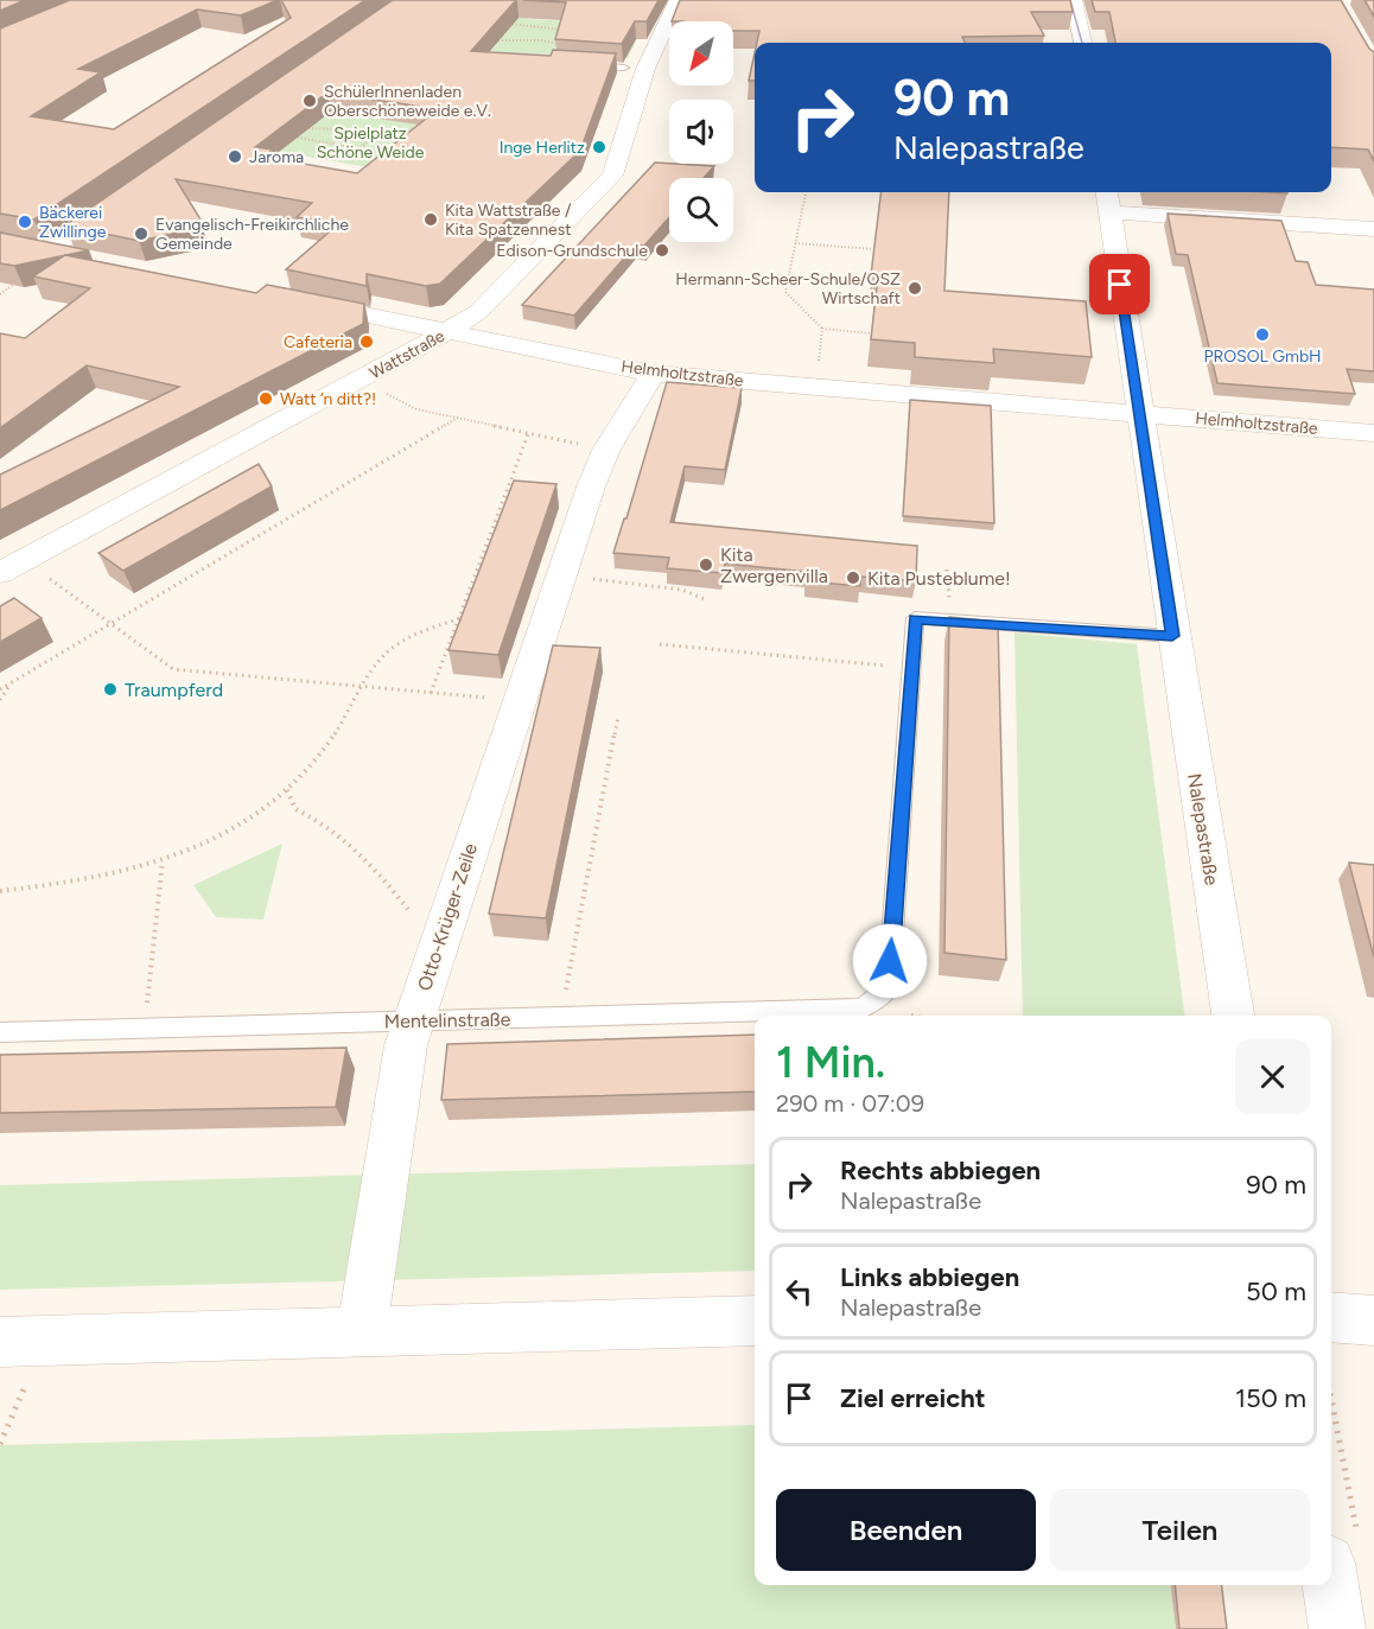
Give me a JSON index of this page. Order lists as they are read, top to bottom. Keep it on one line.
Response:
{"streets":{"street":["Wattstraße","Helmholtzstraße","Nalepastraße","Otto-Krüger-Zeile"],"lane":["Mentelinstraße"]},"crossings":[["Wattstraße","Helmholtzstraße"],["Helmholtzstraße","Nalepastraße"],["Helmholtzstraße","Otto-Krüger-Zeile"],["Otto-Krüger-Zeile","Mentelinstraße"]],"parks":["Spielplatz Schöne Weide"],"places":["SchülerInnenladen Oberschöneweide e.V.","Inge Herlitz","Jaroma","Kita Wattstraße / Kita Spatzennest","Bäckerei Zwillinge","Evangelisch-Freikirchliche Gemeinde","Edison-Grundschule","Hermann-Scheer-Schule/OSZ Wirtschaft","PROSOL GmbH","Cafeteria","Watt ‘n ditt?!","Kita Zwergenvilla","Kita Pusteblume!","Traumpferd"],"north":"bottom left","page":{"turn":["90 m","Nalepastraße"],"heading":["1 Min.","290 m · 07:09"],"list":[{"name":"Rechts abbiegen","note":"Nalepastraße","value":"90 m"},{"name":"Links abbiegen","note":"Nalepastraße","value":"50 m"},{"name":"Ziel erreicht","value":"150 m"}],"buttons":["Beenden","Teilen"]}}
